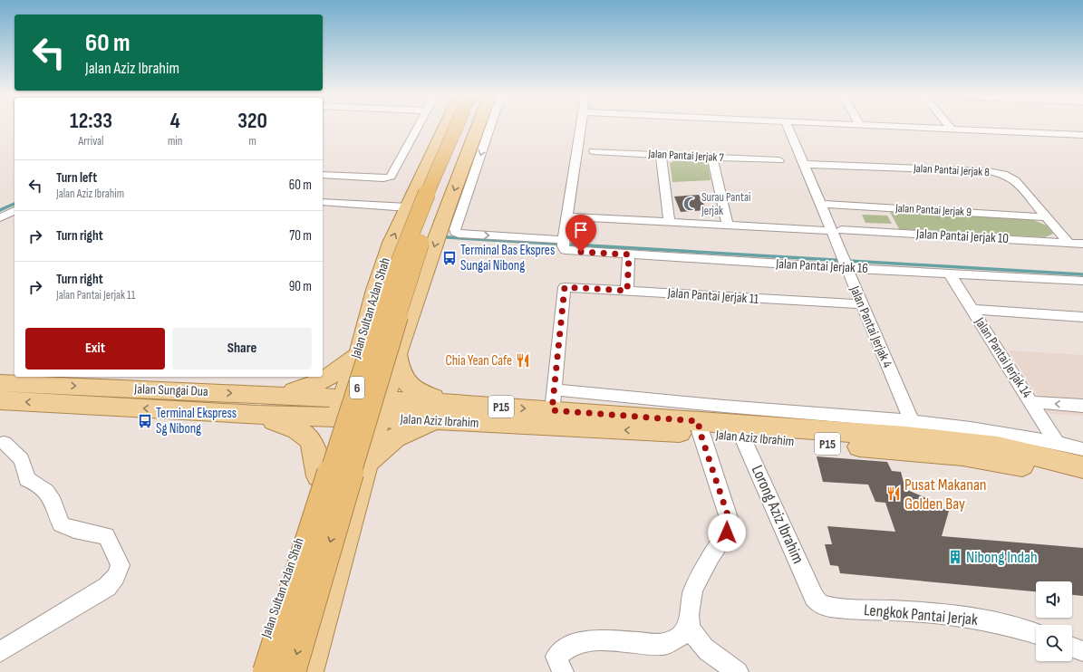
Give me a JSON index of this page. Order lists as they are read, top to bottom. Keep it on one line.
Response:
{"streets":{"highway":["Jalan Sultan Azlan Shah","6"],"main road":["Jalan Sungai Dua","P15","Jalan Aziz Ibrahim"],"street":["Jalan Pantai Jerjak 7","Jalan Pantai Jerjak 8","Jalan Pantai Jerjak 9","Jalan Pantai Jerjak 10","Jalan Pantai Jerjak 16","Jalan Pantai Jerjak 11","Jalan Pantai Jerjak 4","Jalan Pantai Jerjak 14","Lorong Aziz Ibrahim","Lengkok Pantai Jerjak"]},"crossings":[["Jalan Pantai Jerjak 8","Jalan Pantai Jerjak 9"],["Jalan Pantai Jerjak 8","Jalan Pantai Jerjak 10"],["Jalan Pantai Jerjak 8","Jalan Pantai Jerjak 4"],["Jalan Pantai Jerjak 9","Jalan Pantai Jerjak 4"],["Jalan Pantai Jerjak 10","Jalan Pantai Jerjak 4"],["Jalan Pantai Jerjak 16","Jalan Pantai Jerjak 4"],["Jalan Pantai Jerjak 16","Jalan Pantai Jerjak 14"],["Jalan Pantai Jerjak 11","Jalan Pantai Jerjak 4"],["Jalan Pantai Jerjak 11","Jalan Aziz Ibrahim"],["Jalan Sultan Azlan Shah","Jalan Sungai Dua"],["Jalan Sultan Azlan Shah","P15"],["Jalan Pantai Jerjak 4","Jalan Aziz Ibrahim"],["Jalan Sungai Dua","P15"],["P15","Jalan Aziz Ibrahim"],["Jalan Aziz Ibrahim","Lorong Aziz Ibrahim"],["Lorong Aziz Ibrahim","Lengkok Pantai Jerjak"]],"places":{"mosque":["Surau Pantai Jerjak"],"bus stop":["Terminal Bas Ekspres Sungai Nibong","Terminal Ekspress Sg Nibong"],"restaurant":["Chia Yean Cafe","Pusat Makanan Golden Bay"],"building":["Nibong Indah"]},"page":{"turn":["60 m","Jalan Aziz Ibrahim"],"eta":["12:33","Arrival","4","min","320","m"],"list":[{"name":"Turn left","note":"Jalan Aziz Ibrahim","value":"60 m"},{"name":"Turn right","value":"70 m"},{"name":"Turn right","note":"Jalan Pantai Jerjak 11","value":"90 m"}],"buttons":["Exit","Share"]}}
